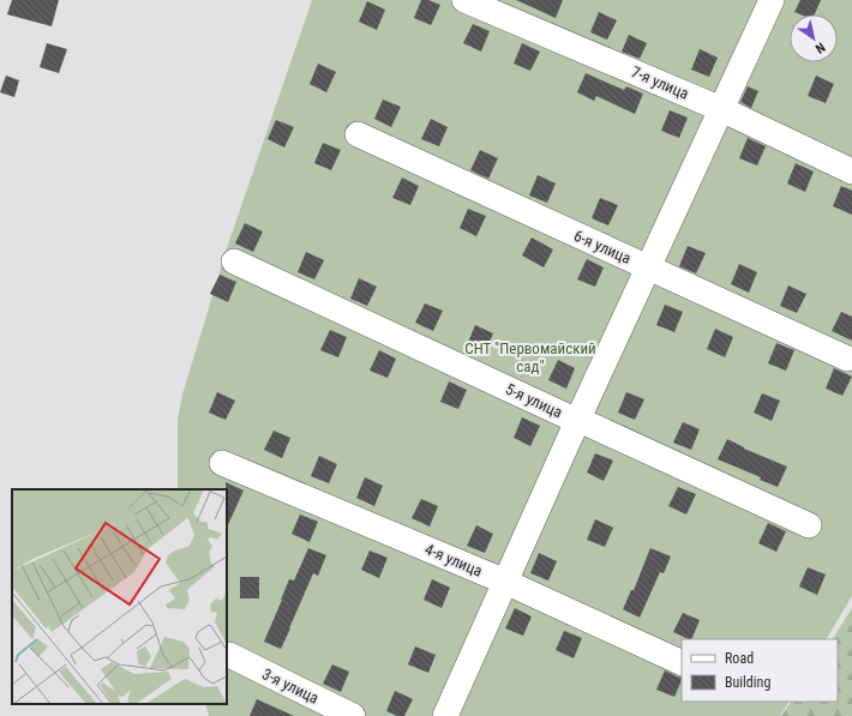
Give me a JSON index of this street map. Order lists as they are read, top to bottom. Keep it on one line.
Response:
{"streets":{"street":["7-я улица","6-я улица","5-я улица","4-я улица","3-я улица"]},"parks":["СНТ \"Первомайский сад\""],"legend":["Road","Building"],"north":"bottom right"}
